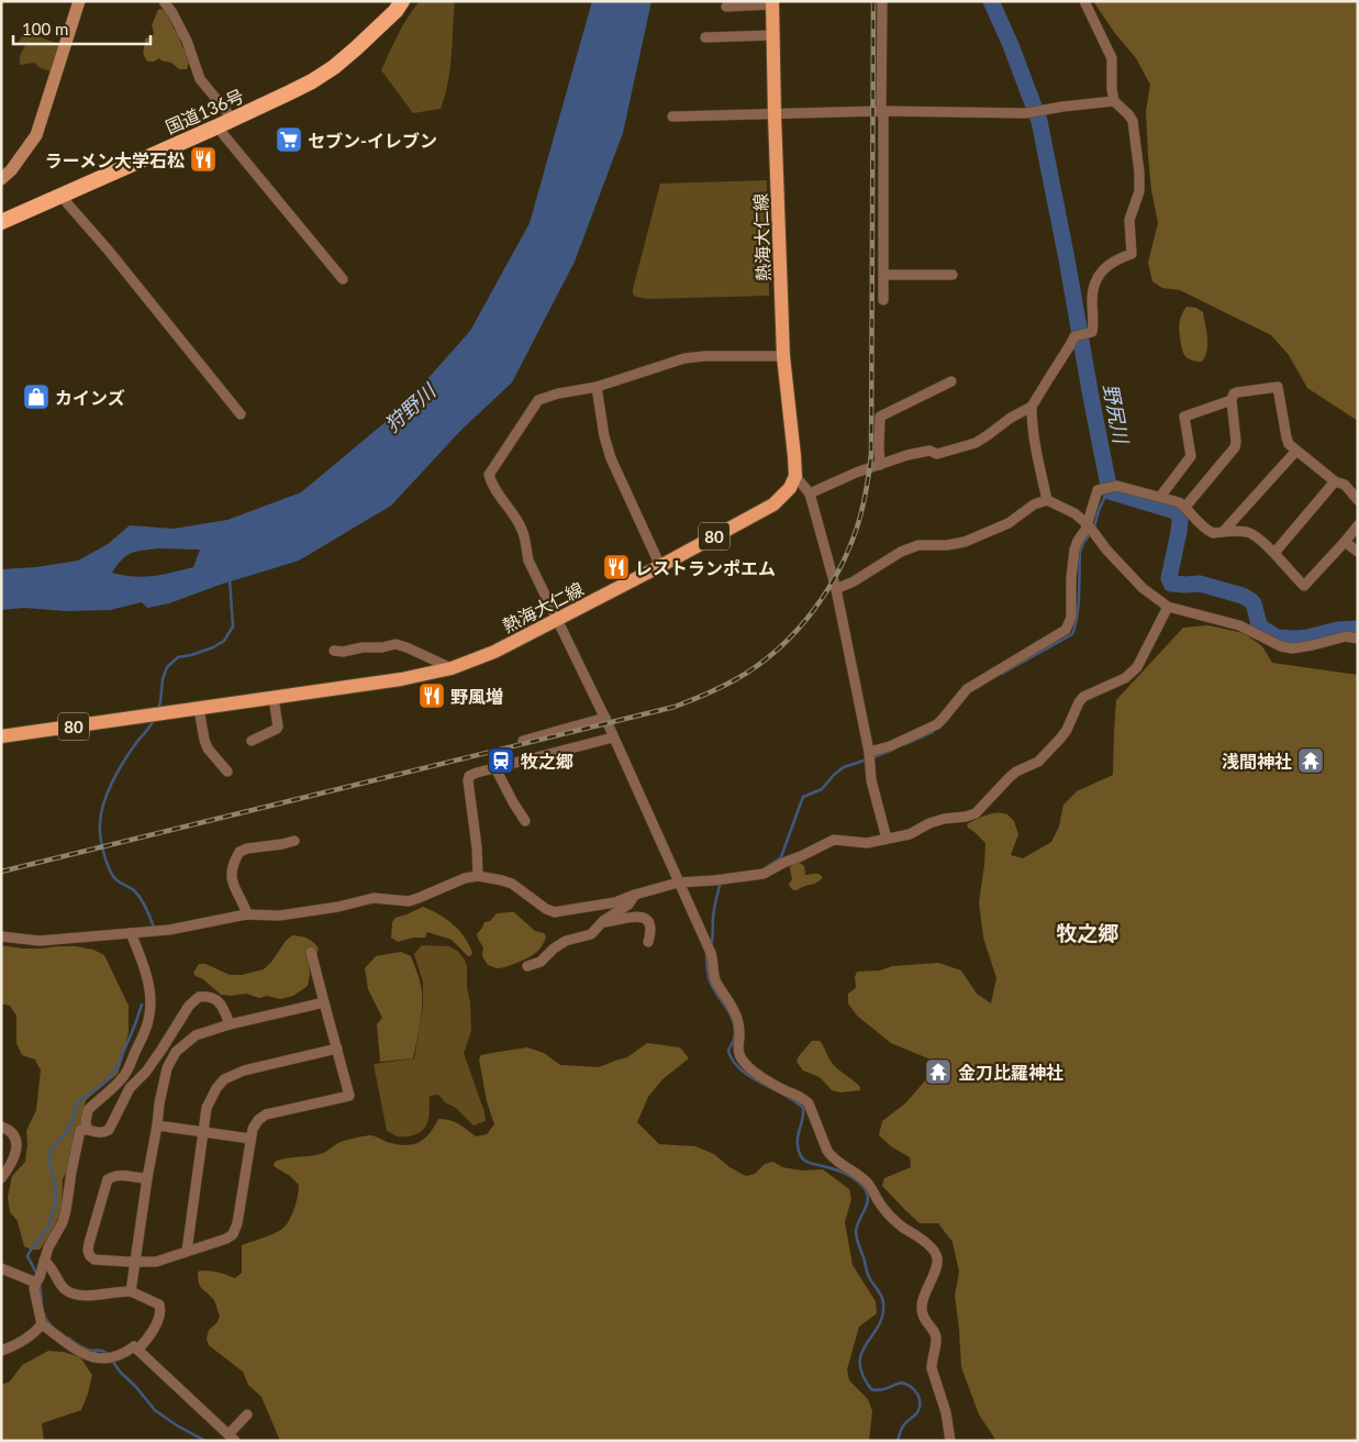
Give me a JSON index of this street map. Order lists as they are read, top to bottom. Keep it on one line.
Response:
{"streets":{"highway":["国道136号"],"main road":["熱海大仁線","80"]},"districts":["牧之郷"],"water":["狩野川","野尻川"],"places":{"supermarket":["セブン-イレブン"],"restaurant":["ラーメン大学石松","レストランポエム","野風増"],"shop":["カインズ"],"station":["牧之郷"],"temple":["浅間神社","金刀比羅神社"]},"scale_bar":"100 m"}
